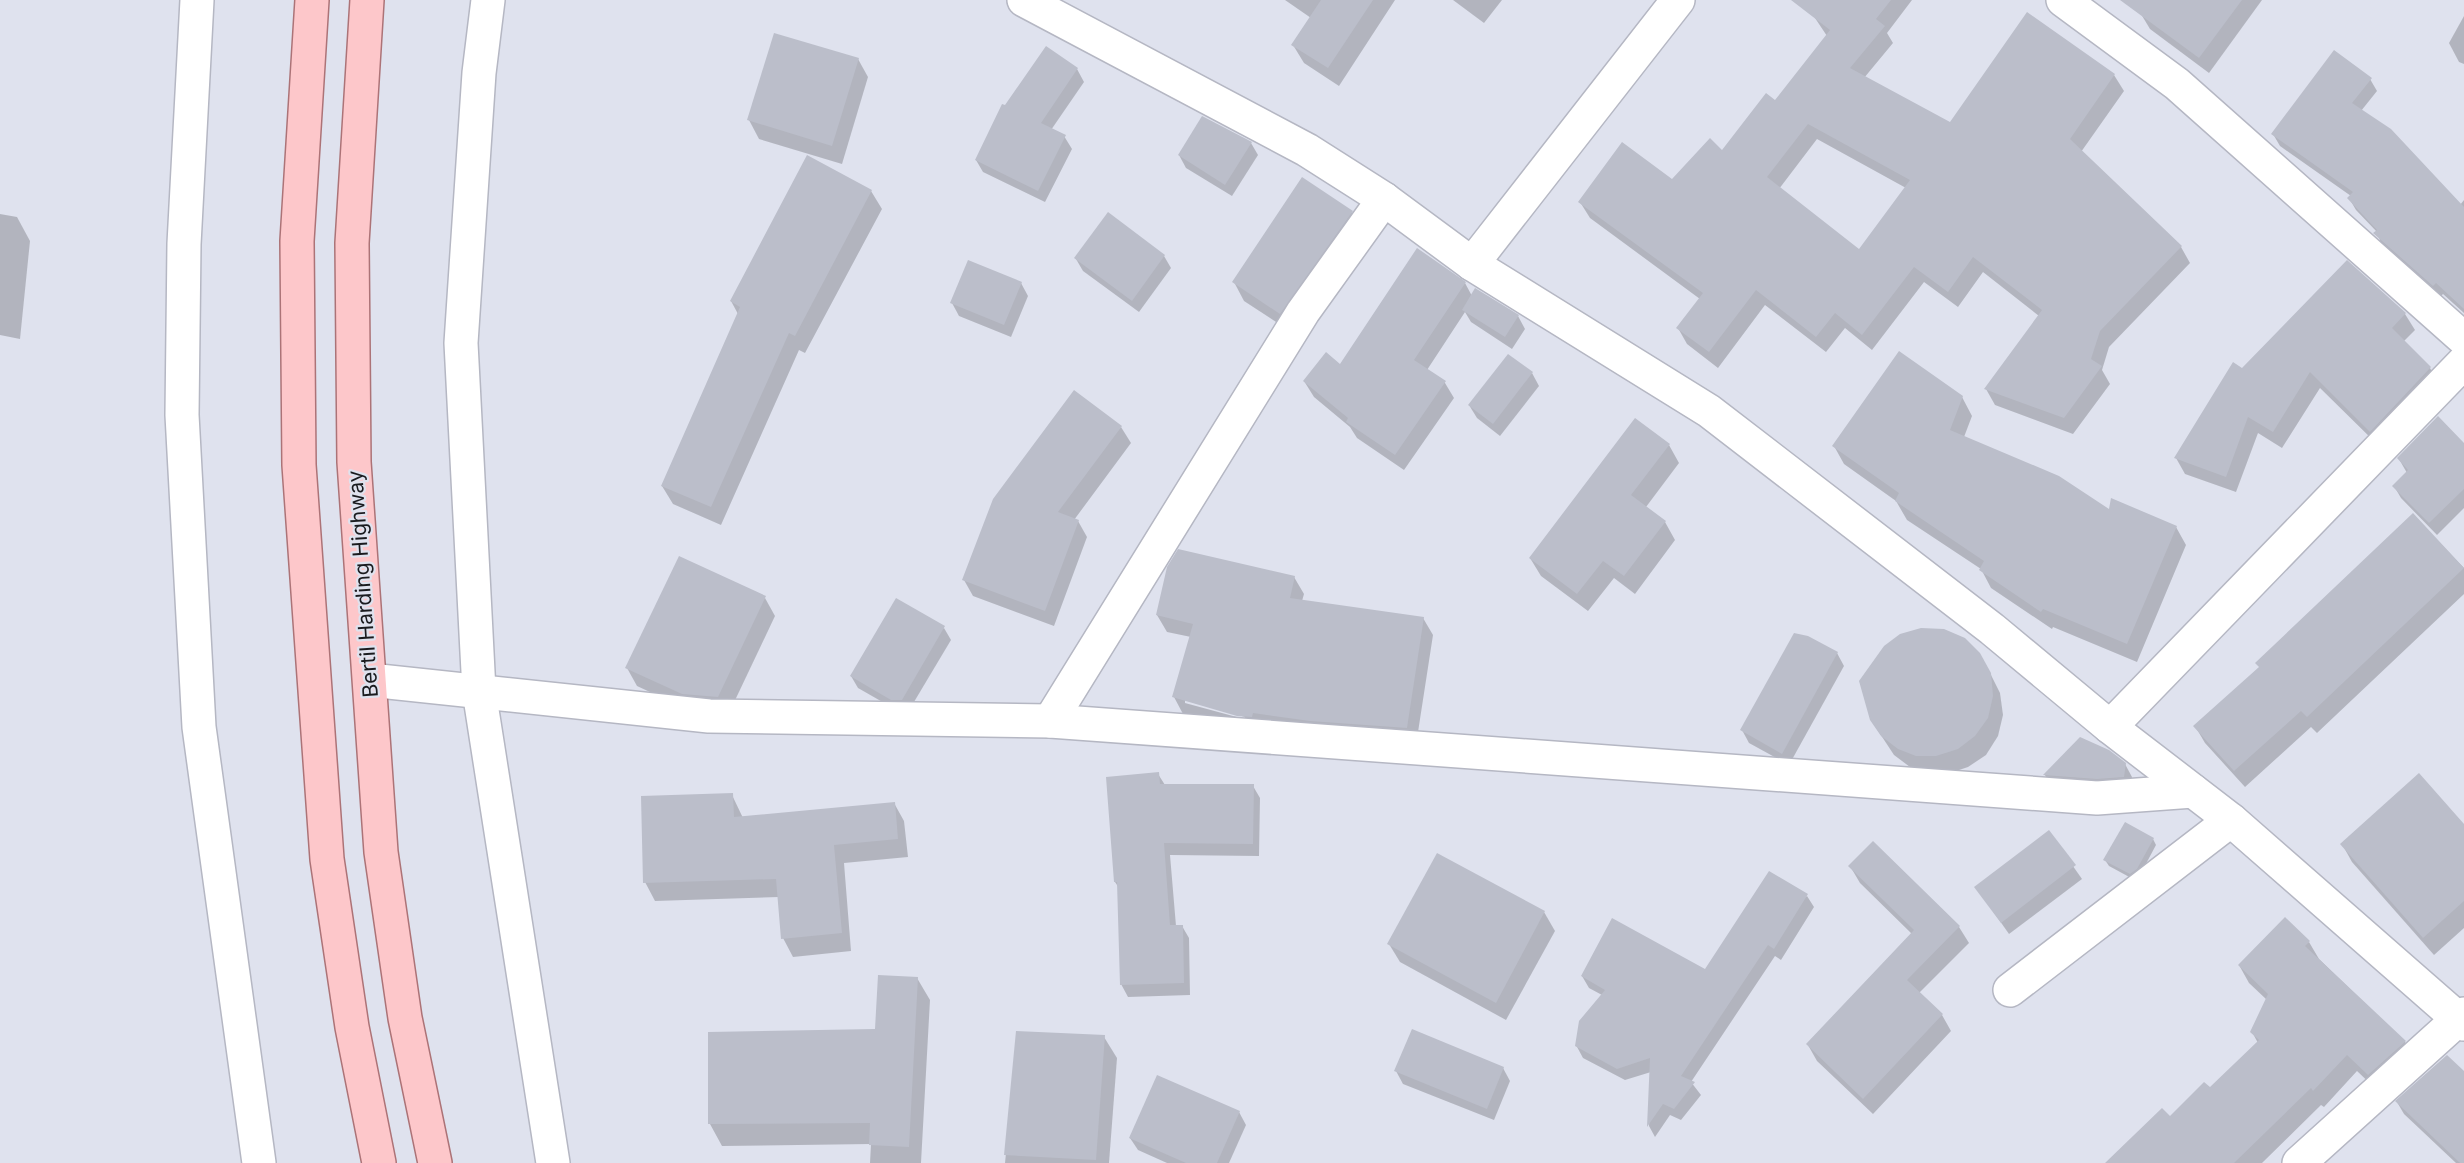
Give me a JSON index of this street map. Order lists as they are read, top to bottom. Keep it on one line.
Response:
{"streets":{"main road":["Bertil Harding Highway"]}}
